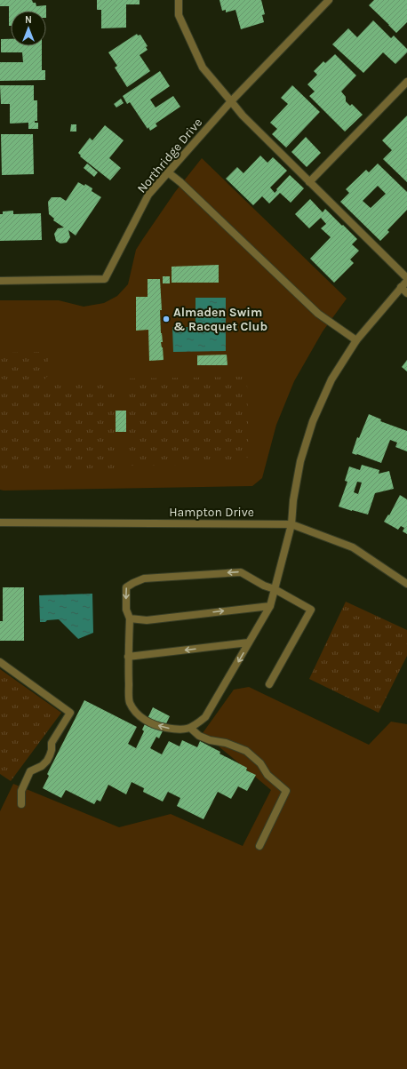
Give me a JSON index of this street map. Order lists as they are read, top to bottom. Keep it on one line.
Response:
{"streets":{"street":["Northridge Drive","Hampton Drive"]},"places":["Almaden Swim & Racquet Club"],"north":"top"}
